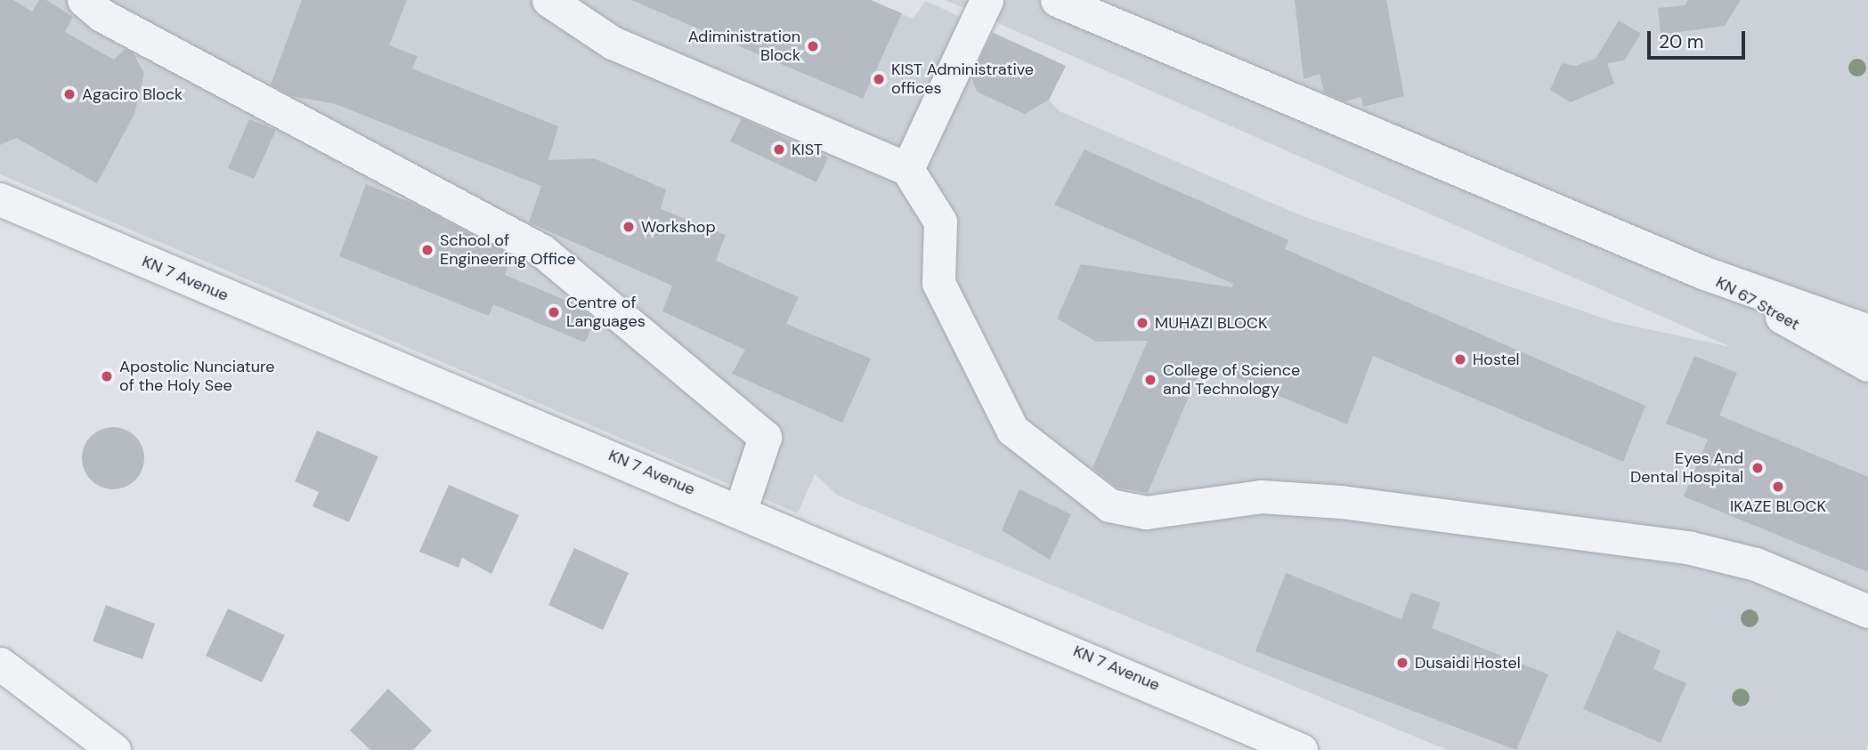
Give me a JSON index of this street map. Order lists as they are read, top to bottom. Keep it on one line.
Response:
{"streets":{"street":["KN 7 Avenue","KN 67 Street"]},"places":["Adiministration Block","KIST Administrative offices","Agaciro Block","KIST","Workshop","School of Engineering Office","Centre of Languages","MUHAZI BLOCK","Hostel","Apostolic Nunciature of the Holy See","College of Science and Technology","Eyes And Dental Hospital","IKAZE BLOCK","Dusaidi Hostel"],"scale_bar":"20 m"}
